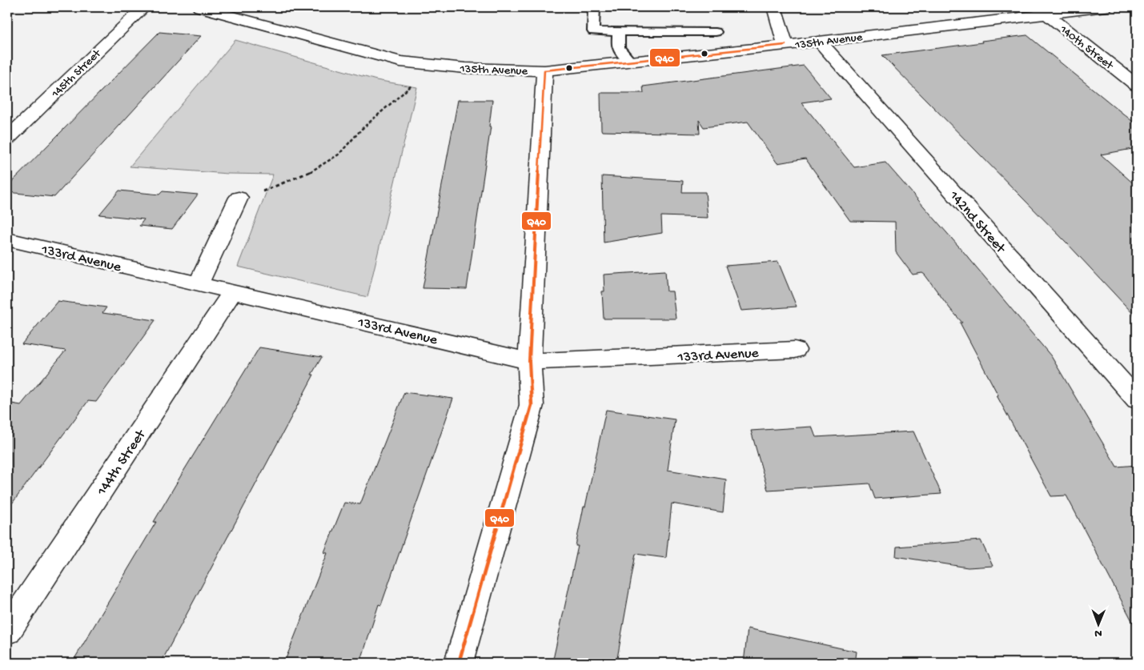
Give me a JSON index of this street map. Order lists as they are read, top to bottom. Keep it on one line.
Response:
{"streets":{"street":["135th Avenue","140th Street","145th Street","142nd Street","133rd Avenue","144th Street"]},"crossings":[["135th Avenue","140th Street"],["135th Avenue","142nd Street"],["133rd Avenue","144th Street"]],"lines":["transit line Q40"],"north":"bottom"}
